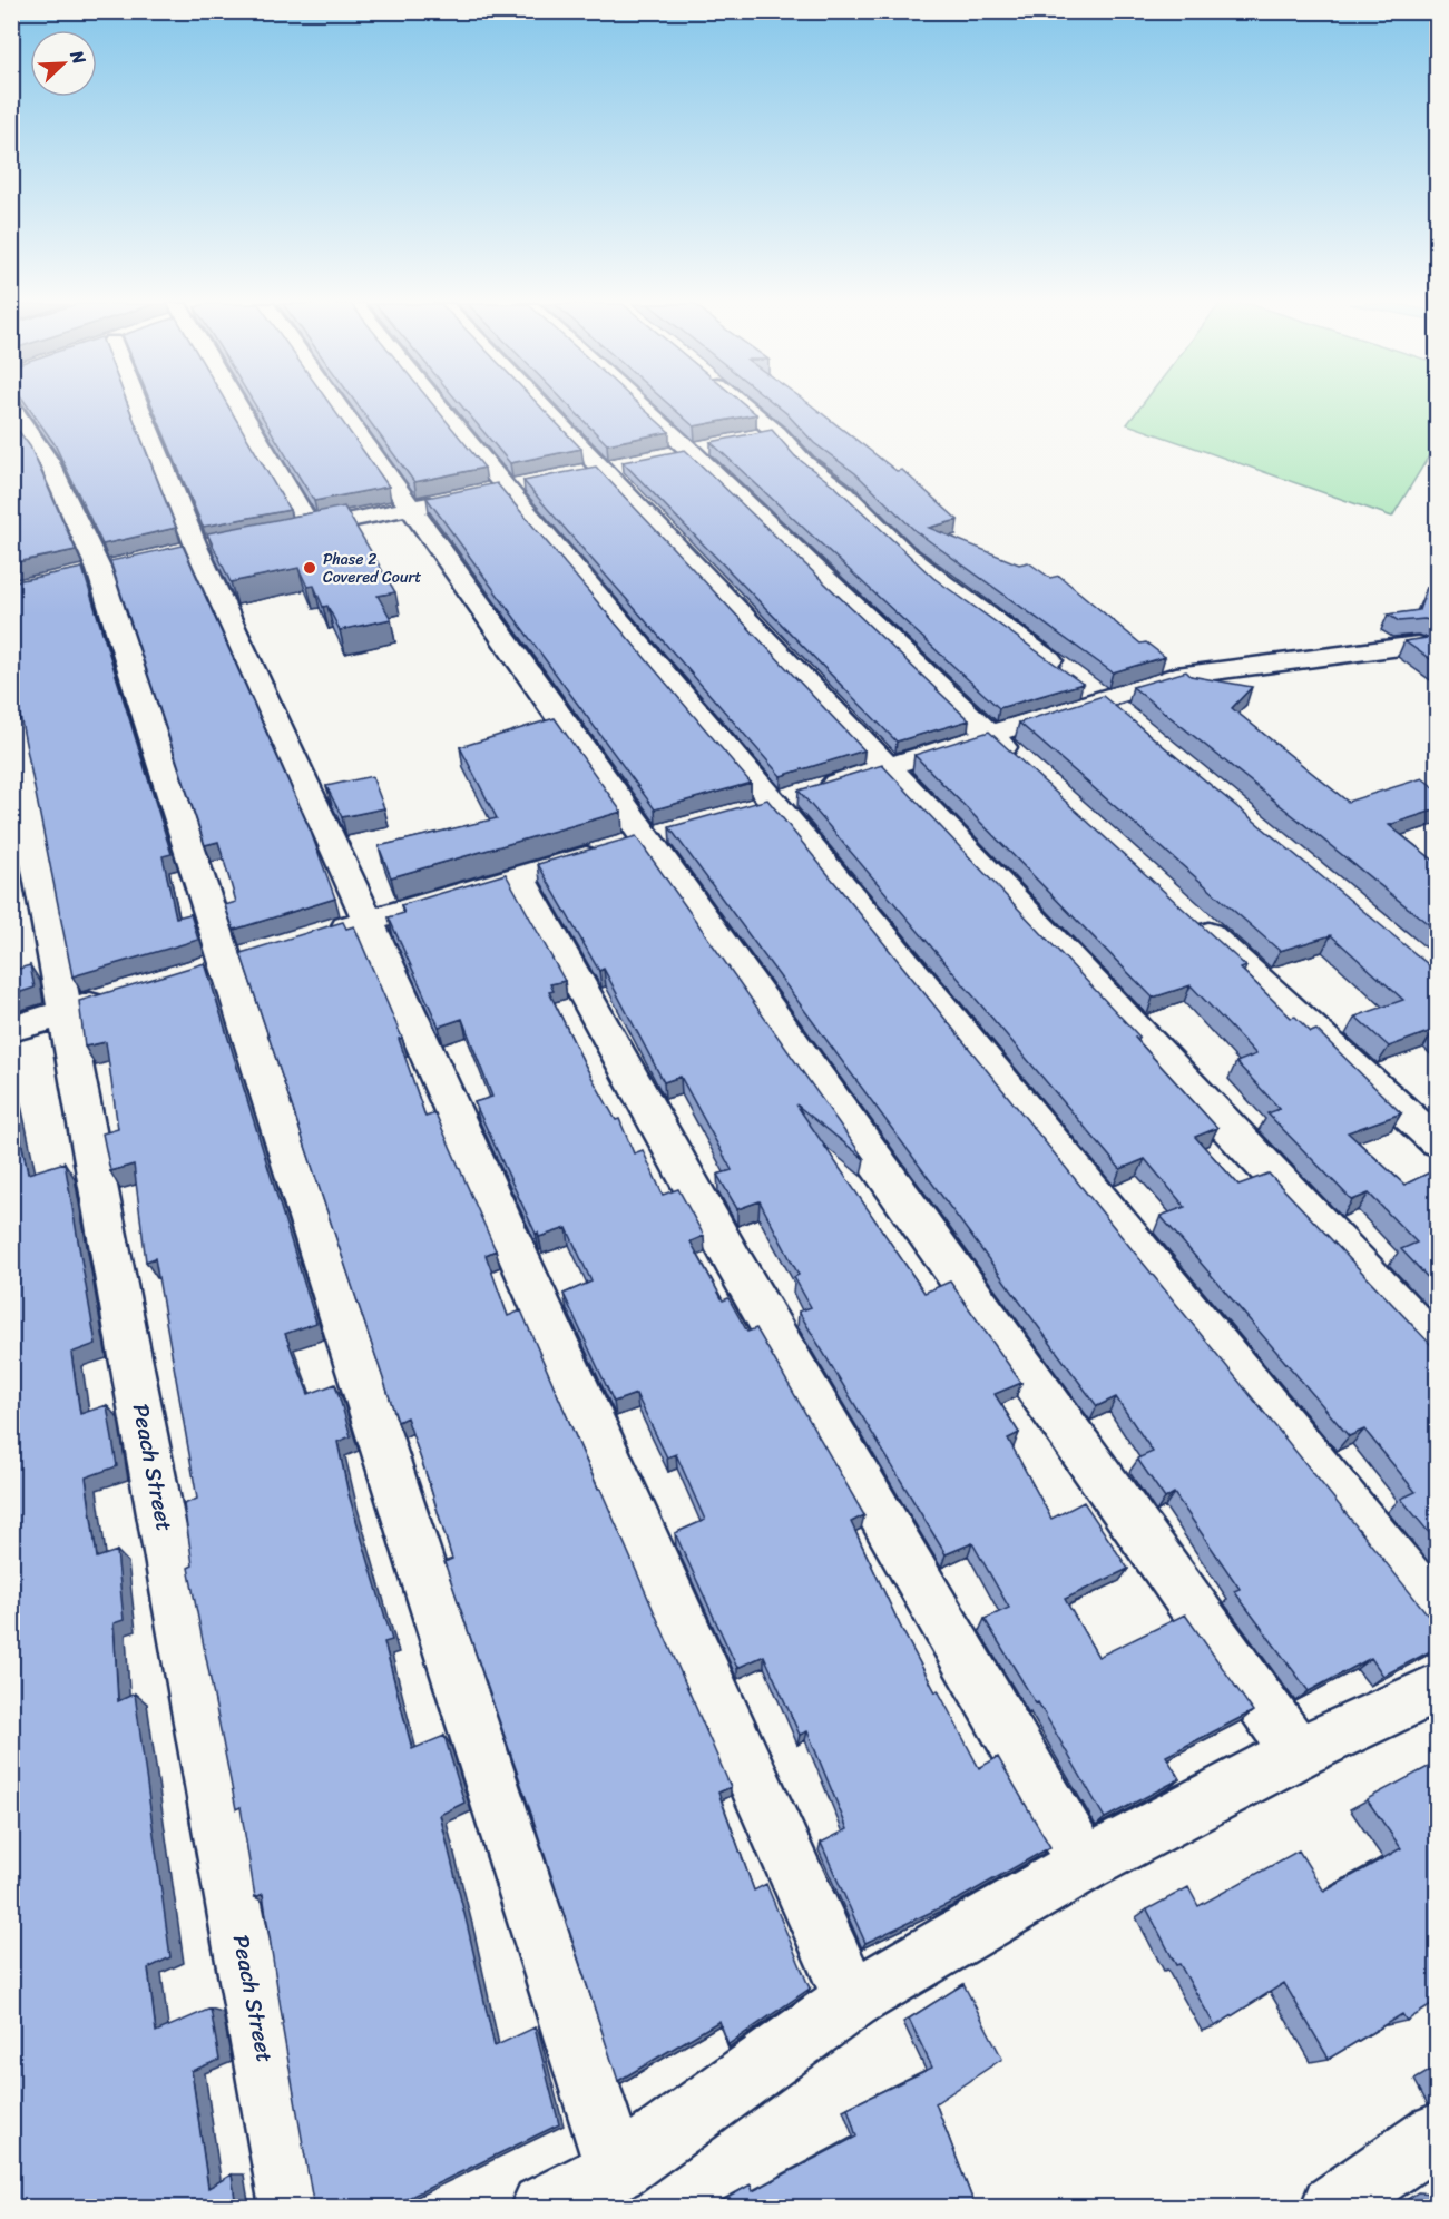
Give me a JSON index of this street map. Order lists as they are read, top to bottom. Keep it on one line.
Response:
{"streets":{"street":["Peach Street"]},"places":["Phase 2 Covered Court"],"north":"top right"}
